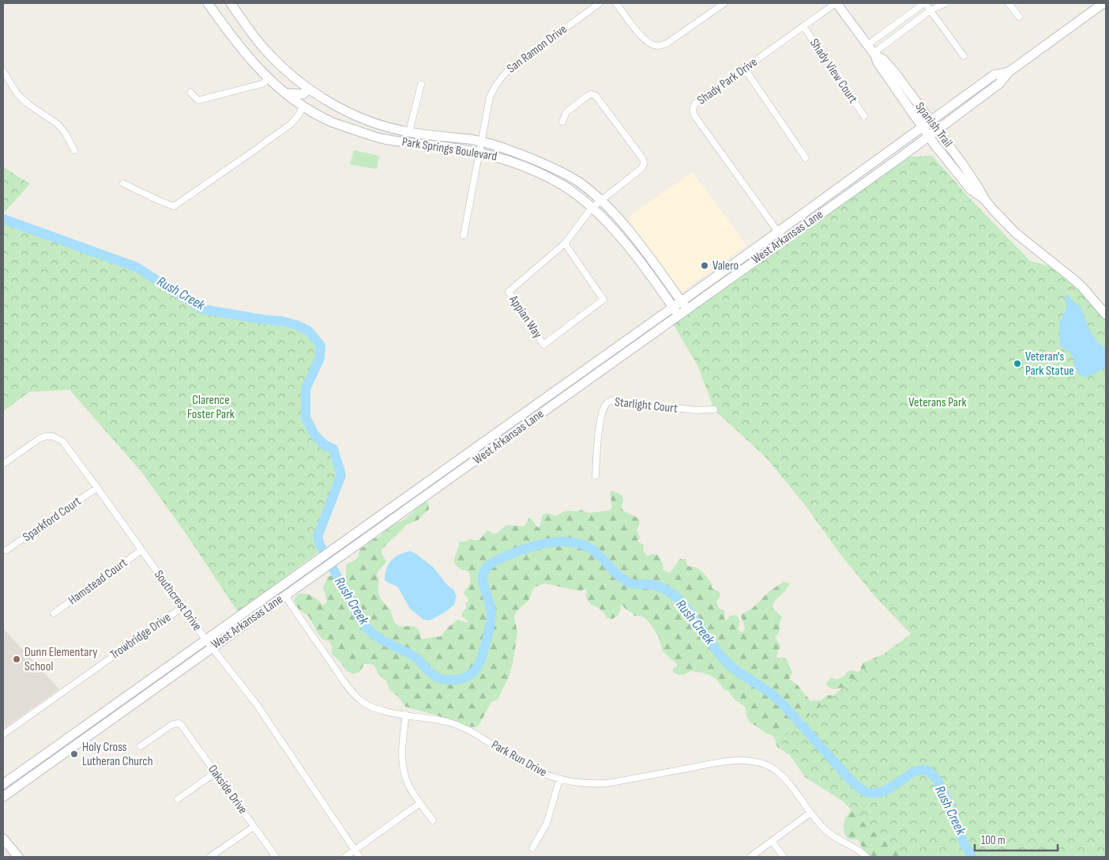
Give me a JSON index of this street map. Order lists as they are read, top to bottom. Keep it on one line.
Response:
{"streets":{"main road":["Spanish Trail","Park Springs Boulevard","West Arkansas Lane"],"street":["San Ramon Drive","Shady View Court","Shady Park Drive","Appian Way","Starlight Court","Sparkford Court","Hamstead Court","Southcrest Drive","Trowbridge Drive","Park Run Drive","Oakside Drive"]},"crossings":[["San Ramon Drive","Park Springs Boulevard"],["Shady View Court","Shady Park Drive"],["Shady Park Drive","Spanish Trail"],["Shady Park Drive","West Arkansas Lane"],["Spanish Trail","West Arkansas Lane"],["Park Springs Boulevard","West Arkansas Lane"],["Park Springs Boulevard","Appian Way"],["West Arkansas Lane","Southcrest Drive"],["West Arkansas Lane","Park Run Drive"],["Sparkford Court","Southcrest Drive"],["Hamstead Court","Southcrest Drive"],["Southcrest Drive","Trowbridge Drive"]],"water":["Rush Creek"],"parks":["Clarence Foster Park","Veterans Park"],"places":["Valero","Veteran's Park Statue","Dunn Elementary School","Holy Cross Lutheran Church"],"scale_bar":"100 m"}
